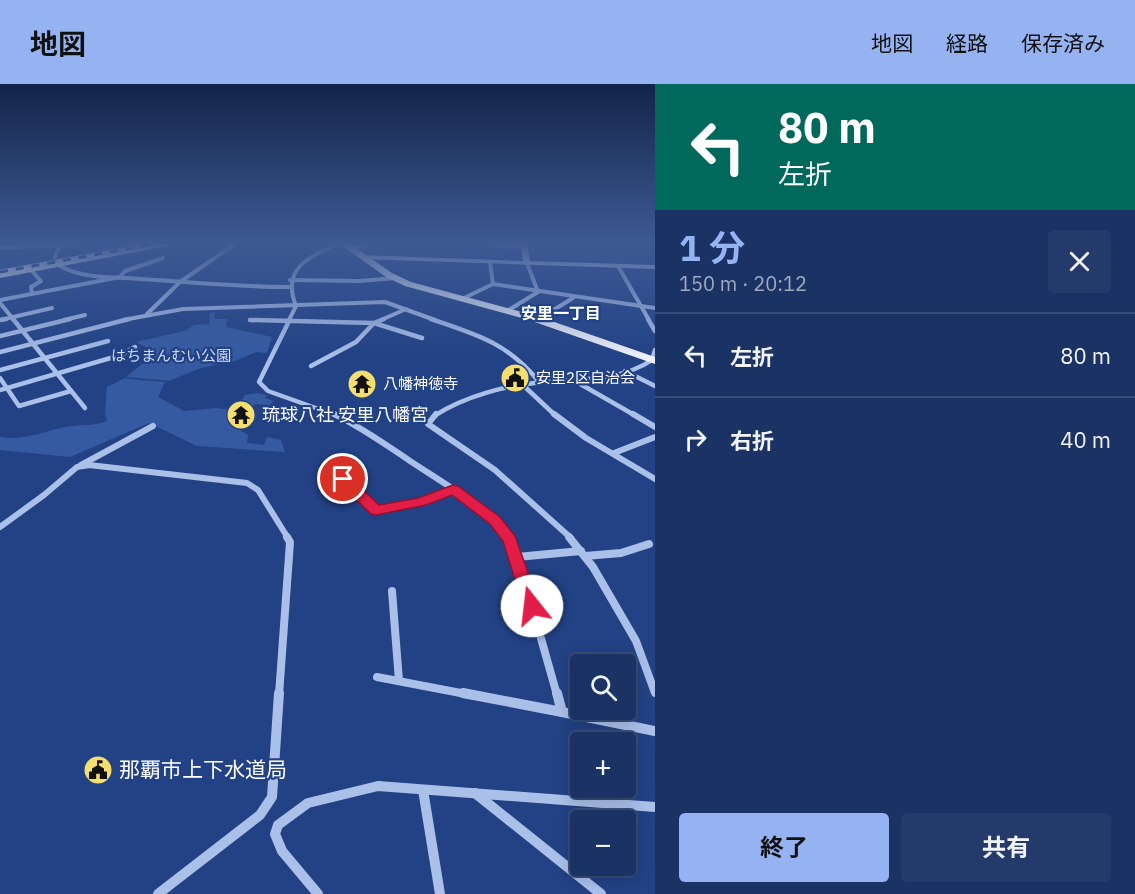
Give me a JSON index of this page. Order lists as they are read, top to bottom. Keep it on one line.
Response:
{"districts":["安里一丁目"],"parks":["はちまんむい公園"],"places":{"public building":["安里2区自治会","那覇市上下水道局"],"temple":["八幡神徳寺","琉球八社 安里八幡宮"]},"page":{"header":"地図","nav":["地図","経路","保存済み"],"turn":["80 m","左折"],"heading":["1 分","150 m · 20:12"],"list":[{"name":"左折","value":"80 m"},{"name":"右折","value":"40 m"}],"map_buttons":["+","−"],"buttons":["終了","共有"]}}
